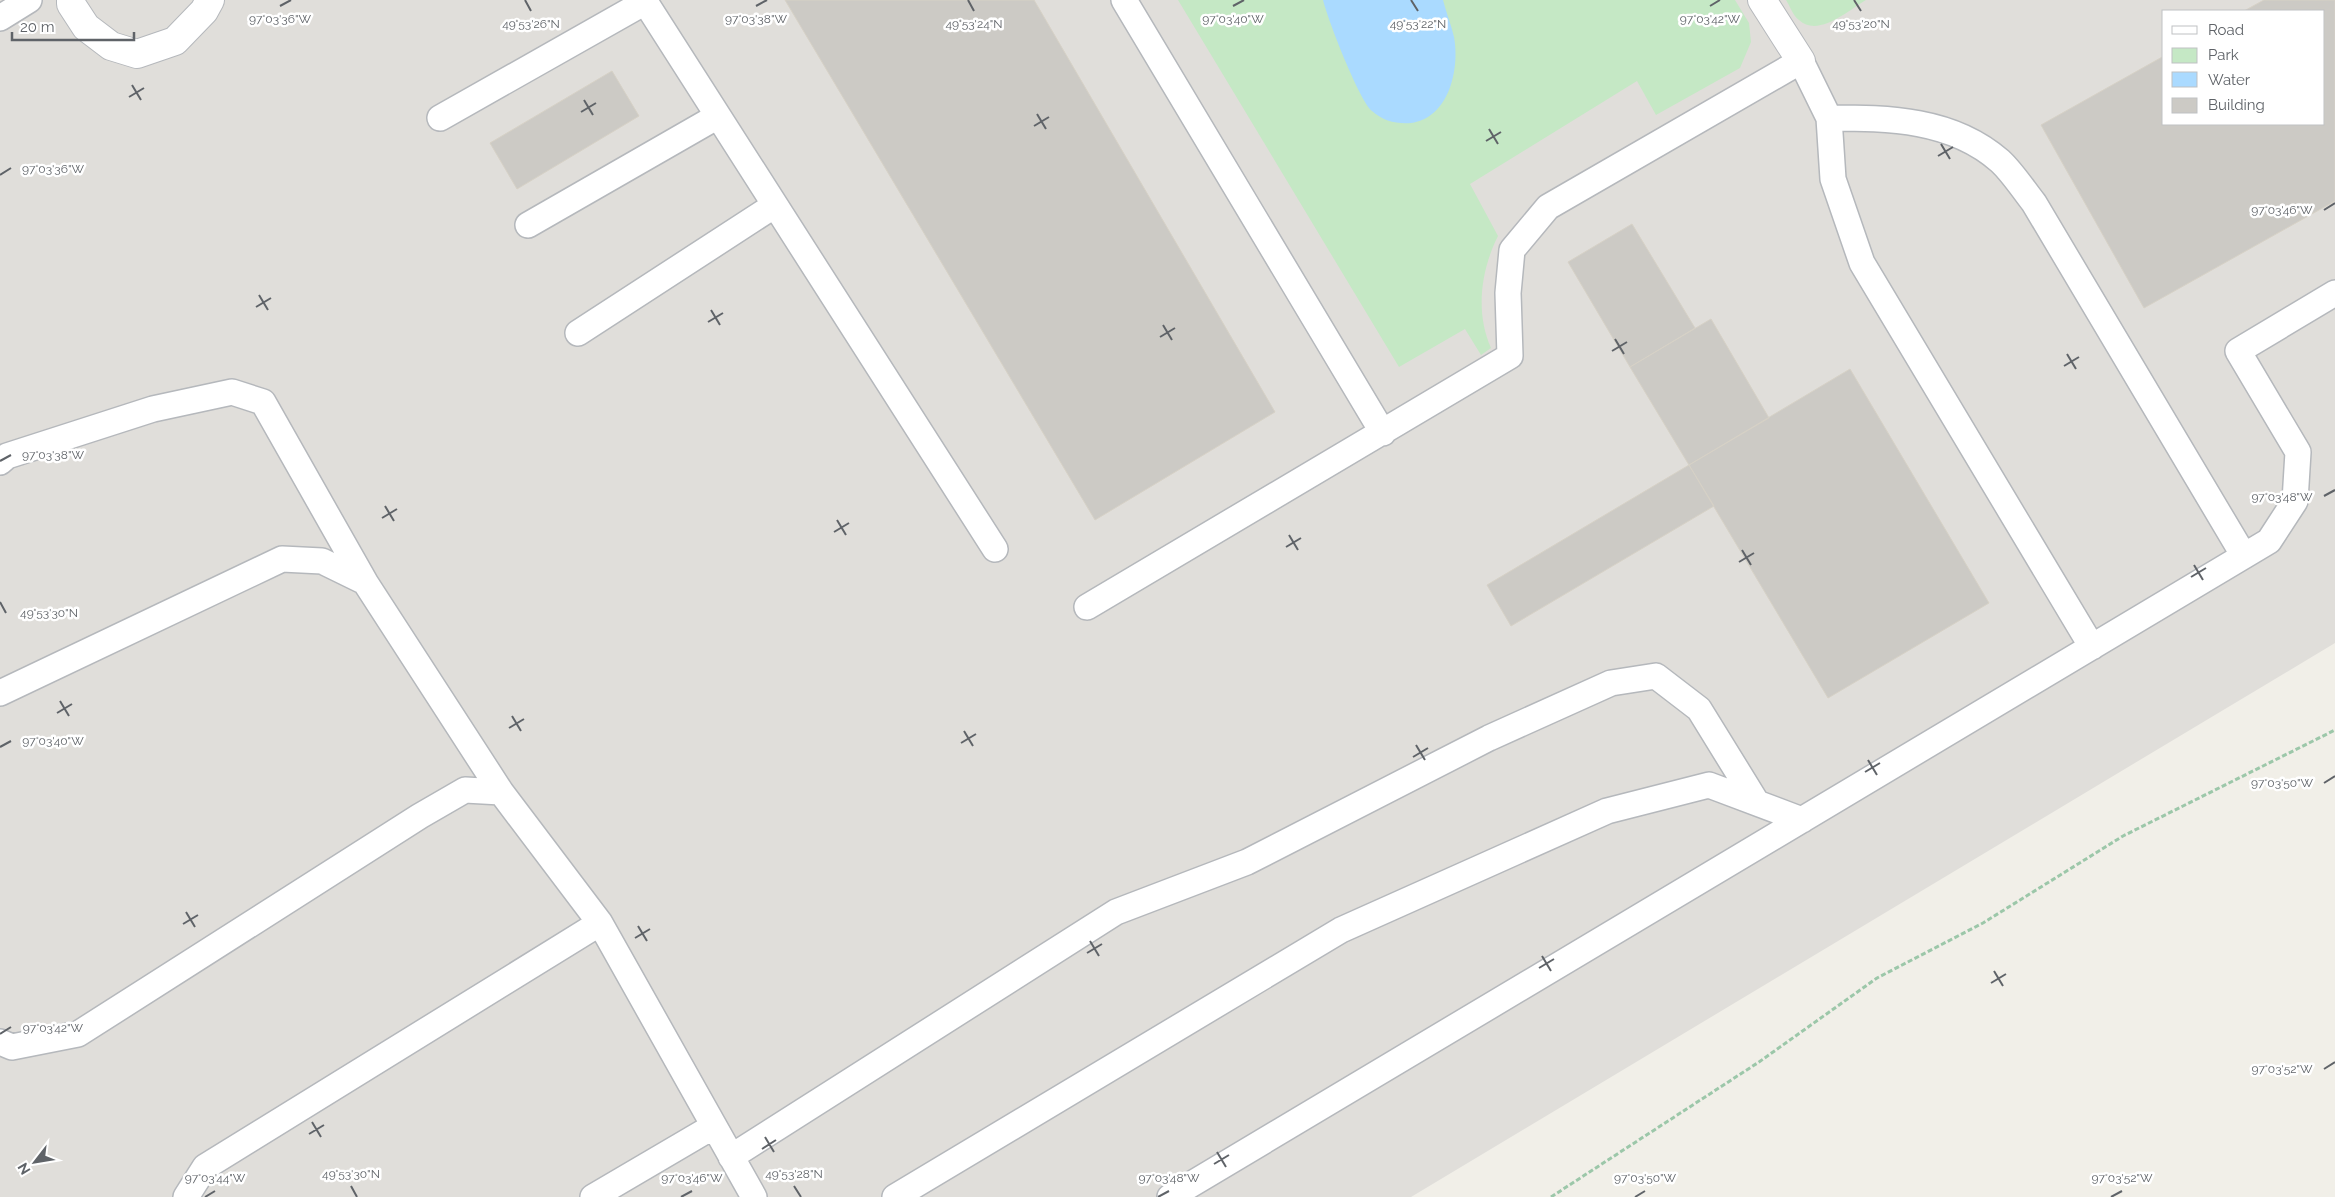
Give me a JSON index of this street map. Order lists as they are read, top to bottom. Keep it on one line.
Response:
{"legend":["Road","Park","Water","Building"],"scale_bar":"20 m","north":"bottom left","coordinates":["97°03'36\"W","97°03'38\"W","97°03'40\"W","97°03'42\"W","49°53'26\"N","49°53'24\"N","49°53'22\"N","49°53'20\"N","97°03'46\"W","97°03'48\"W","49°53'30\"N","97°03'50\"W","97°03'52\"W","49°53'28\"N","97°03'44\"W"]}
